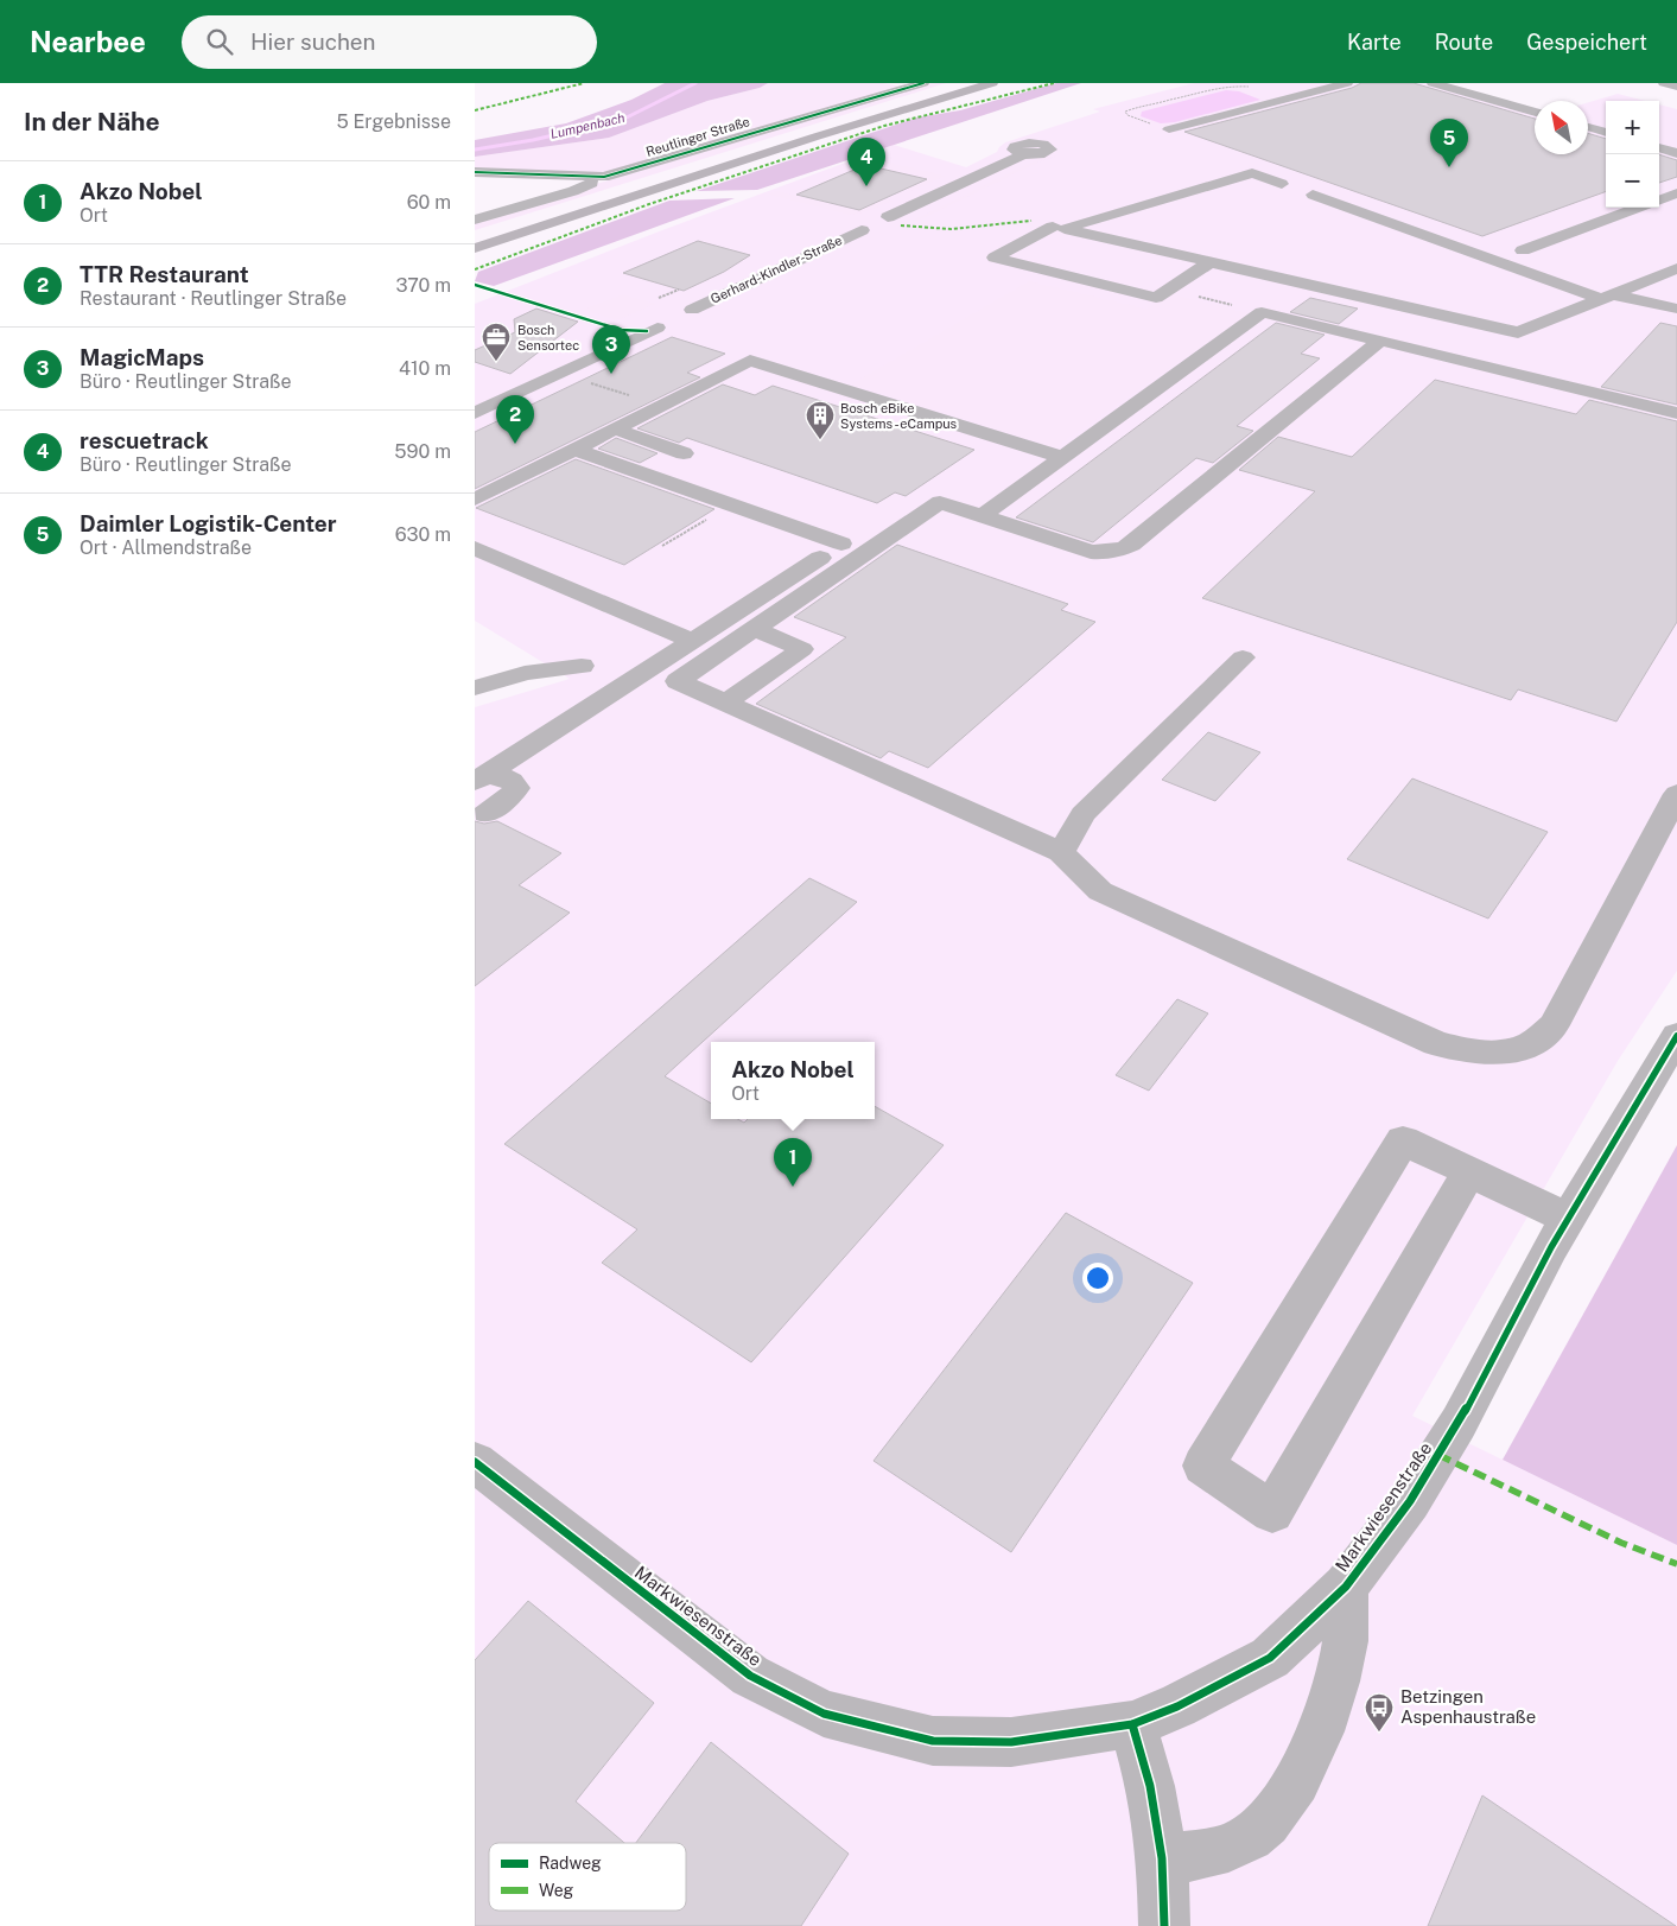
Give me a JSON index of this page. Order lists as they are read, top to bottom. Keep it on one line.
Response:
{"streets":{"street":["Reutlinger Straße","Gerhard-Kindler-Straße","Markwiesenstraße"]},"water":["Lumpenbach"],"places":{"office":["Bosch Sensortec"],"building":["Bosch eBike Systems - eCampus"],"bus stop":["Betzingen Aspenhaustraße"]},"legend":["Radweg","Weg"],"north":"top left","page":{"header":"Nearbee","search":"Hier suchen","nav":["Karte","Route","Gespeichert"],"heading":["In der Nähe","5 Ergebnisse"],"map_buttons":["+","−"],"pins":["5","4","3","2","1"],"list":[{"mark":"1","name":"Akzo Nobel","note":"Ort","value":"60 m"},{"mark":"2","name":"TTR Restaurant","note":"Restaurant · Reutlinger Straße","value":"370 m"},{"mark":"3","name":"MagicMaps","note":"Büro · Reutlinger Straße","value":"410 m"},{"mark":"4","name":"rescuetrack","note":"Büro · Reutlinger Straße","value":"590 m"},{"mark":"5","name":"Daimler Logistik-Center","note":"Ort · Allmendstraße","value":"630 m"}],"popup":["Akzo Nobel","Ort"]}}
